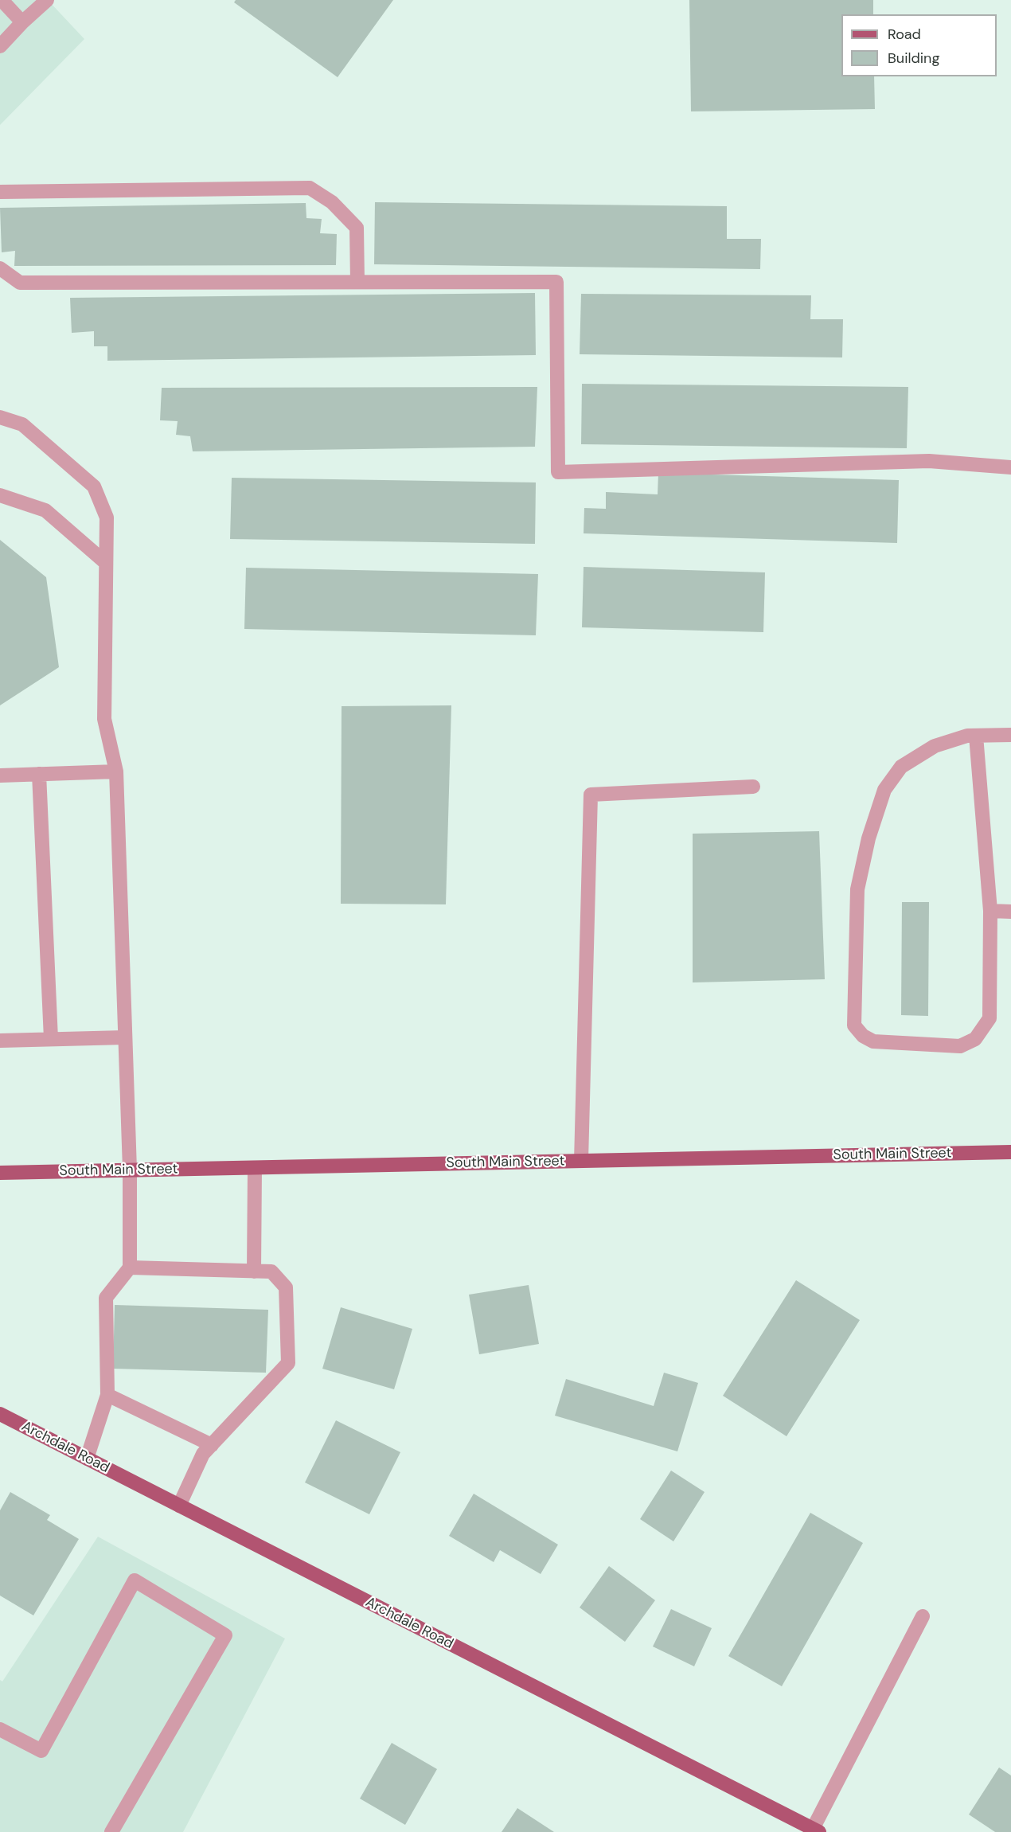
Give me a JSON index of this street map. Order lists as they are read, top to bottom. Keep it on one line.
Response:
{"streets":{"main road":["South Main Street","Archdale Road"]},"legend":["Road","Building"]}
